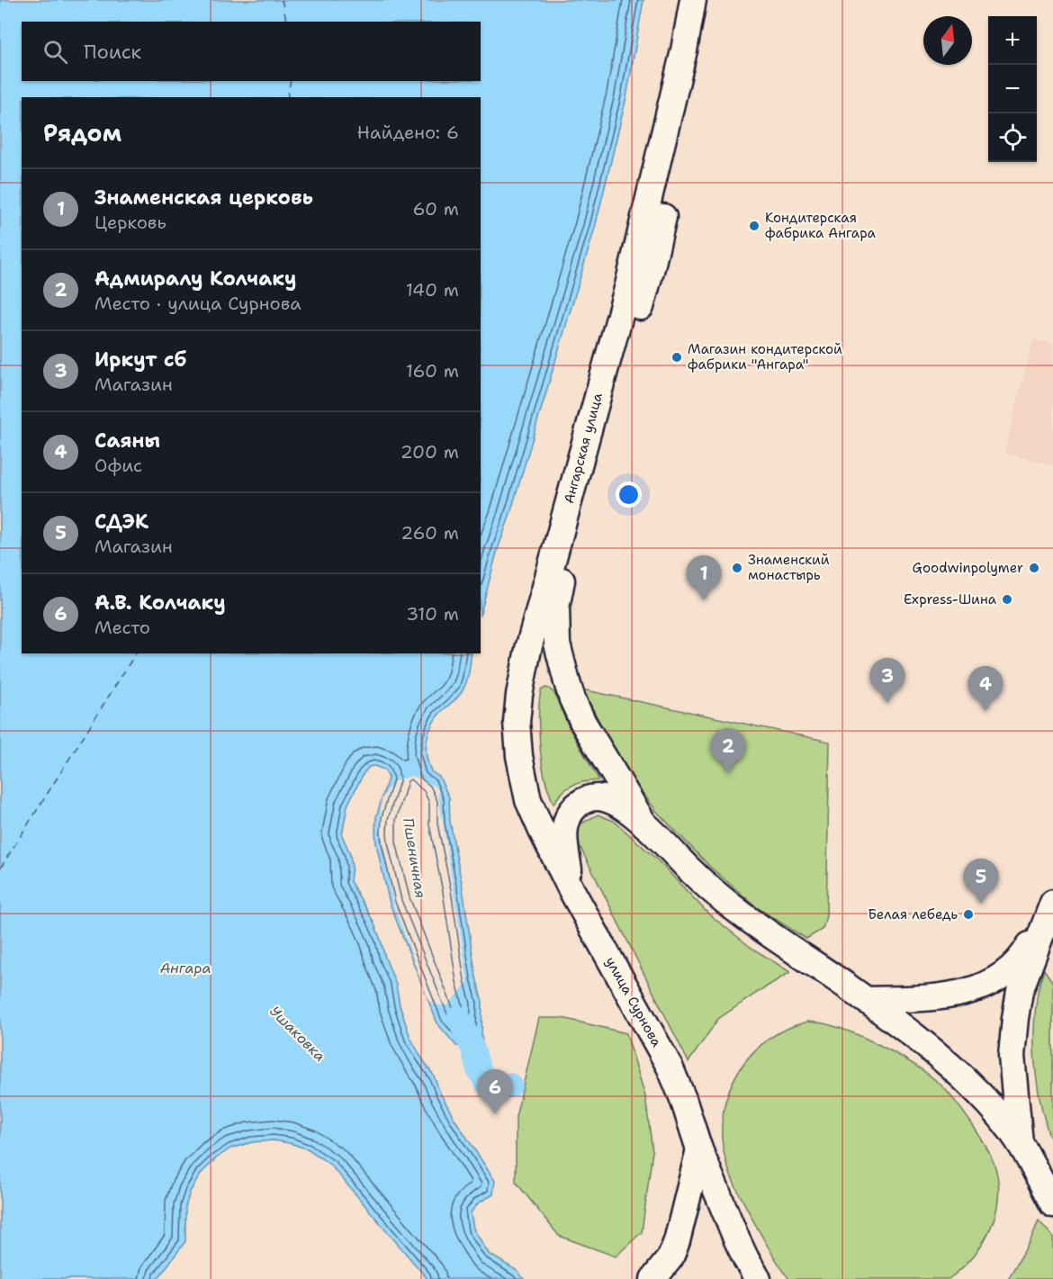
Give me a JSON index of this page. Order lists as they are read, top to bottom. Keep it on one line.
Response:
{"streets":{"main road":["Ангарская улица","улица Сурнова"]},"crossings":[["Ангарская улица","улица Сурнова"]],"water":["Пшеничная","Ангара","Ушаковка"],"places":["Кондитерская фабрика Ангара","Магазин кондитерской фабрики \"Ангара\"","Знаменский монастырь","Goodwinpolymer","Express-Шина","Белая лебедь"],"north":"top","page":{"map_buttons":["+","−"],"search":"Поиск","heading":["Рядом","Найдено: 6"],"list":[{"mark":"1","name":"Знаменская церковь","note":"Церковь","value":"60 m"},{"mark":"2","name":"Адмиралу Колчаку","note":"Место · улица Сурнова","value":"140 m"},{"mark":"3","name":"Иркут сб","note":"Магазин","value":"160 m"},{"mark":"4","name":"Саяны","note":"Офис","value":"200 m"},{"mark":"5","name":"СДЭК","note":"Магазин","value":"260 m"},{"mark":"6","name":"А.В. Колчаку","note":"Место","value":"310 m"}],"pins":["1","3","4","2","5","6"]}}
